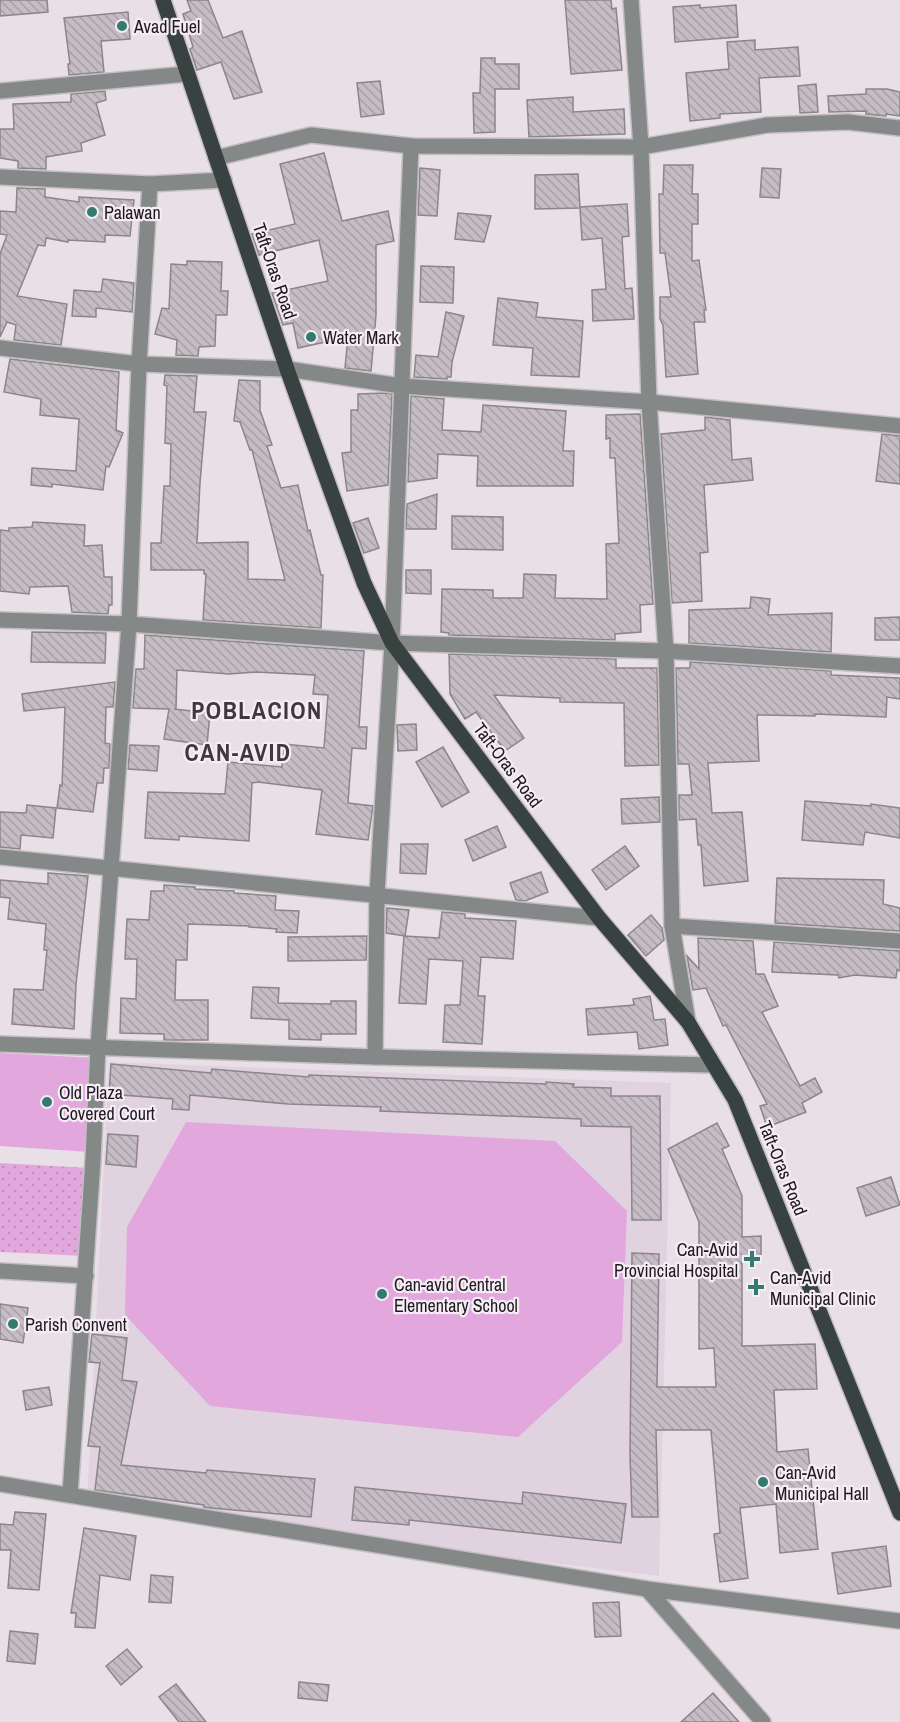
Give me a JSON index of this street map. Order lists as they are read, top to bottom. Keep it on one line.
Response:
{"streets":{"main road":["Taft-Oras Road"]},"districts":["POBLACION","CAN-AVID"],"places":{"other":["Avad Fuel","Palawan","Water Mark","Old Plaza Covered Court","Can-avid Central Elementary School","Parish Convent","Can-Avid Municipal Hall"],"health":["Can-Avid Provincial Hospital","Can-Avid Municipal Clinic"]}}
